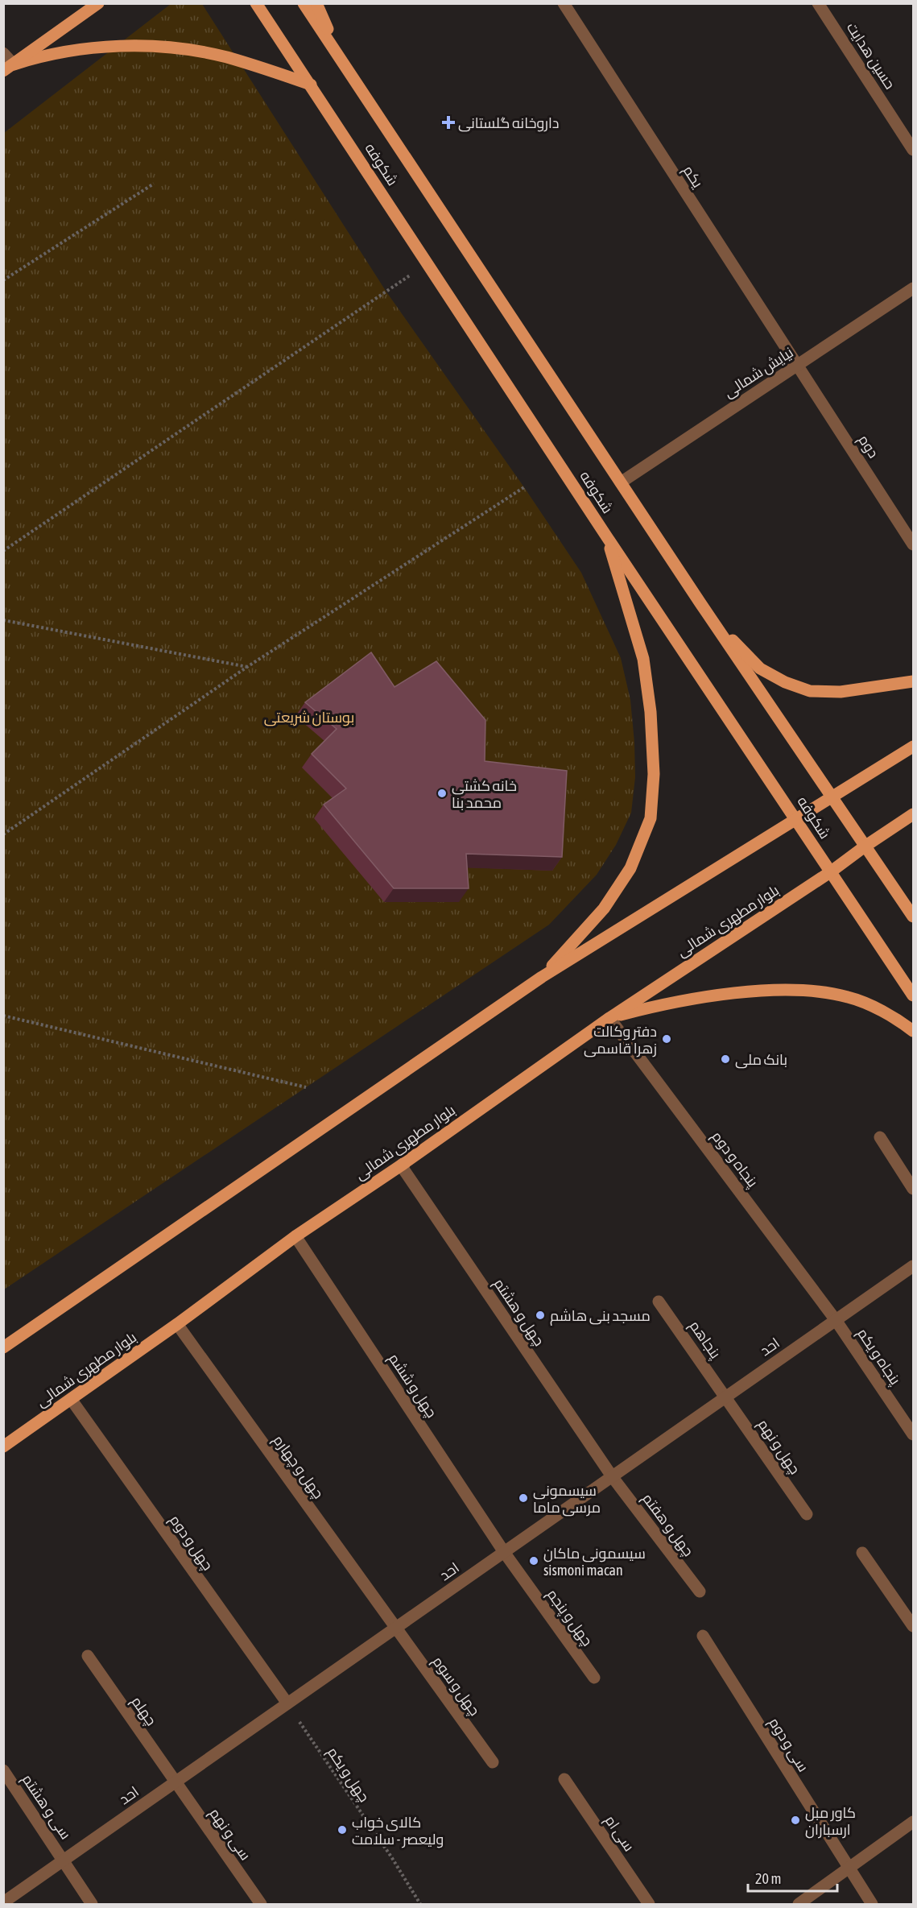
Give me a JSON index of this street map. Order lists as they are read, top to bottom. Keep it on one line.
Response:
{"streets":{"main road":["شکوفه","بلوار مطهری شمالی"],"street":["حسین هدایت","یکم","نیایش شمالی","دوم","پنجاه و دوم","چهل و هشتم","پنجاهم","احد","پنجاه و یکم","چهل و ششم","چهل و نهم","چهل و چهارم","چهل و هفتم","چهل و دوم","چهل و پنجم","چهل و سوم","چهلم","سی و دوم","سی و هشتم","سی ام","سی و نهم"],"path":["چهل و یکم"]},"crossings":[["شکوفه","نیایش شمالی"],["شکوفه","بلوار مطهری شمالی"],["یکم","نیایش شمالی"],["یکم","دوم"],["نیایش شمالی","دوم"],["بلوار مطهری شمالی","پنجاه و دوم"],["بلوار مطهری شمالی","چهل و هشتم"],["بلوار مطهری شمالی","چهل و ششم"],["بلوار مطهری شمالی","چهل و چهارم"],["بلوار مطهری شمالی","چهل و دوم"],["پنجاه و دوم","احد"],["پنجاه و دوم","پنجاه و یکم"],["چهل و هشتم","احد"],["چهل و هشتم","چهل و هفتم"],["پنجاهم","احد"],["پنجاهم","چهل و نهم"],["احد","پنجاه و یکم"],["احد","چهل و ششم"],["احد","چهل و نهم"],["احد","چهل و چهارم"],["احد","چهل و هفتم"],["احد","چهل و دوم"],["احد","چهل و پنجم"],["احد","چهل و سوم"],["احد","چهلم"],["احد","چهل و یکم"],["احد","سی و هشتم"],["احد","سی و نهم"],["چهل و ششم","چهل و پنجم"],["چهل و چهارم","چهل و سوم"],["چهل و دوم","چهل و یکم"],["چهلم","سی و نهم"]],"parks":["بوستان شریعتی"],"places":{"health":["داروخانه گلستانی"],"other":["خانه کشتی محمد بنا","دفتر وکالت زهرا قاسمی","بانک ملی","مسجد بنی هاشم","سیسمونی مرسی ماما","سیسمونی ماکان sismoni macan","كاور مبل ارسباران","کالای خواب ولیعصر - سلامت"]},"scale_bar":"20 m"}
